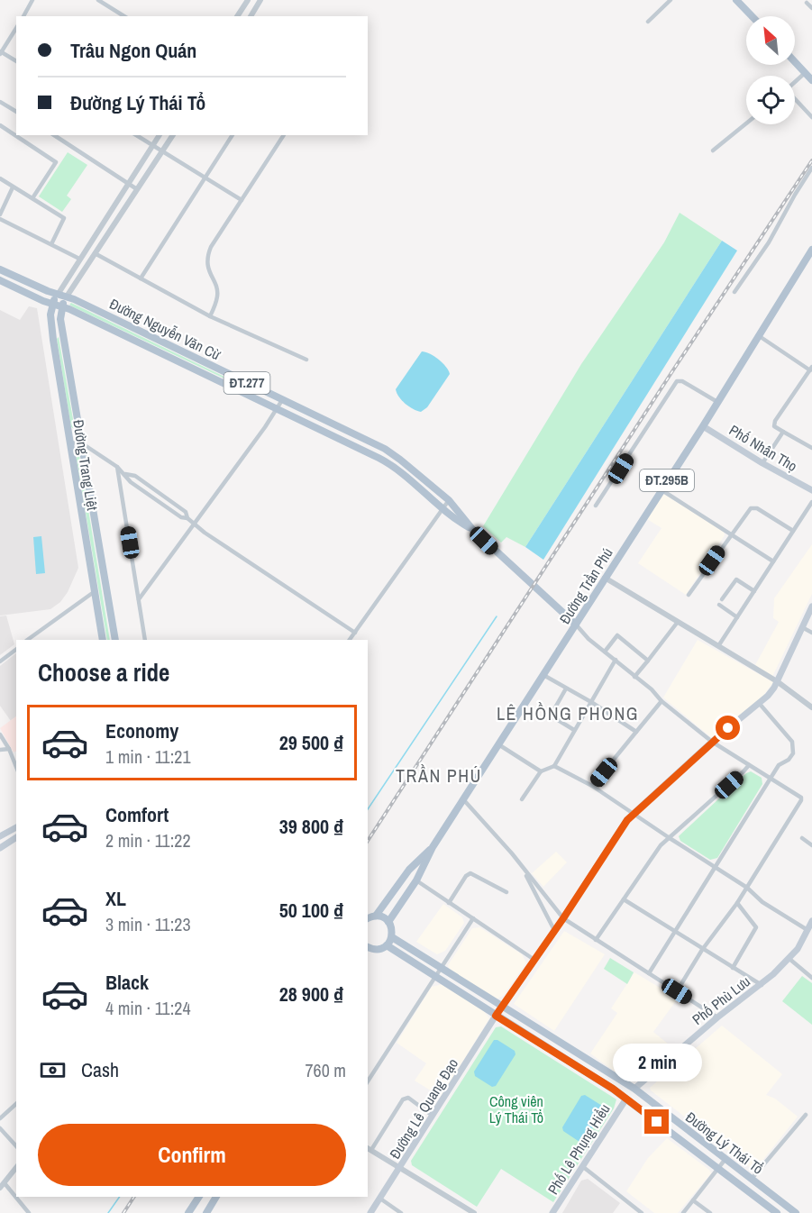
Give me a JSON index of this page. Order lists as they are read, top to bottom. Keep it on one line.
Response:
{"streets":{"main road":["Đường Nguyễn Văn Cừ","ĐT.277","Phố Nhân Thọ","Đường Trang Liệt","ĐT.295B","Đường Trần Phú","Phố Phù Lưu","Đường Lê Quang Đạo","Đường Lý Thái Tổ","Phố Lê Phụng Hiểu"]},"crossings":[["Đường Nguyễn Văn Cừ","Đường Trang Liệt"],["Đường Nguyễn Văn Cừ","Đường Trần Phú"],["Phố Nhân Thọ","Đường Trần Phú"],["ĐT.295B","Đường Trần Phú"],["Phố Phù Lưu","Đường Lý Thái Tổ"],["Đường Lê Quang Đạo","Đường Lý Thái Tổ"],["Đường Lý Thái Tổ","Phố Lê Phụng Hiểu"]],"districts":["LÊ HỒNG PHONG","TRẦN PHÚ"],"parks":["Công viên Lý Thái Tổ"],"north":"top left","page":{"banner":["Trâu Ngon Quán","Đường Lý Thái Tổ"],"heading":"Choose a ride","list":[{"name":"Economy","note":"1 min · 11:21","value":"29 500 ₫"},{"name":"Comfort","note":"2 min · 11:22","value":"39 800 ₫"},{"name":"XL","note":"3 min · 11:23","value":"50 100 ₫"},{"name":"Black","note":"4 min · 11:24","value":"28 900 ₫"}],"pay":["Cash","760 m"],"bubble":"2 min","buttons":"Confirm"}}
